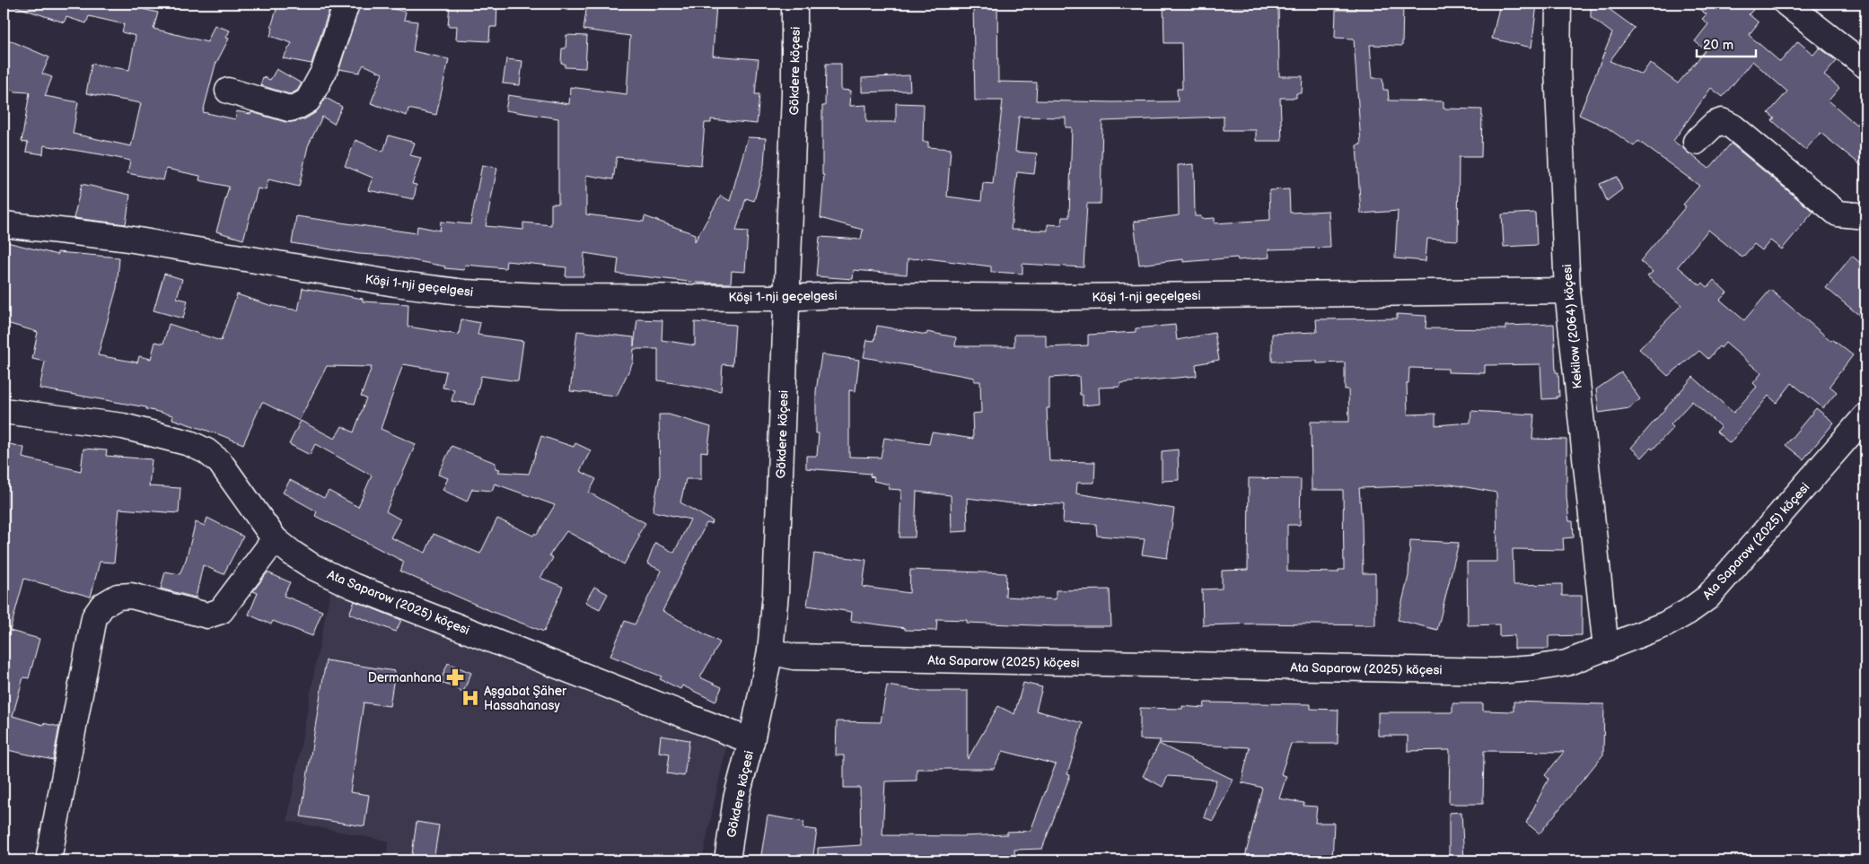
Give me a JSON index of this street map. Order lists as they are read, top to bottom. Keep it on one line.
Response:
{"streets":{"street":["Gökdere köçesi","Köşi 1-nji geçelgesi","Kekilow (2064) köçesi","Ata Saparow (2025) köçesi"]},"crossings":[["Gökdere köçesi","Köşi 1-nji geçelgesi"],["Gökdere köçesi","Ata Saparow (2025) köçesi"],["Köşi 1-nji geçelgesi","Kekilow (2064) köçesi"],["Kekilow (2064) köçesi","Ata Saparow (2025) köçesi"]],"places":{"pharmacy":["Dermanhana"],"hospital":["Aşgabat Şäher Hassahanasy"]},"scale_bar":"20 m"}
